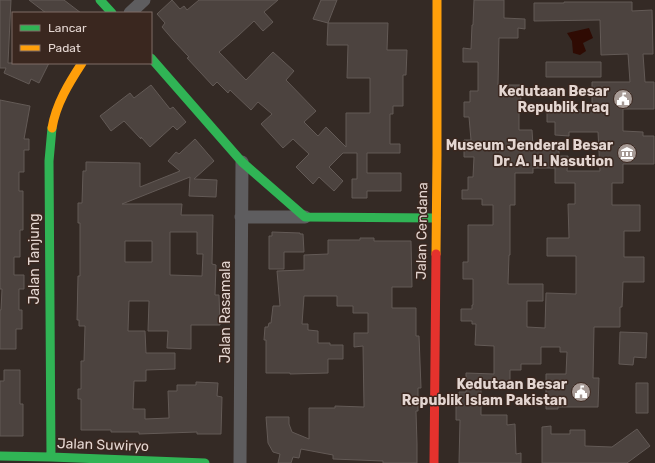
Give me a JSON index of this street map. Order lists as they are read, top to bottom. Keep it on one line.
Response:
{"streets":{"street":["Jalan Cendana","Jalan Tanjung","Jalan Rasamala","Jalan Suwiryo"]},"crossings":[["Jalan Tanjung","Jalan Suwiryo"]],"places":{"public building":["Kedutaan Besar Republik Iraq","Kedutaan Besar Republik Islam Pakistan"],"museum":["Museum Jenderal Besar Dr. A. H. Nasution"]},"legend":["Lancar","Padat"]}
